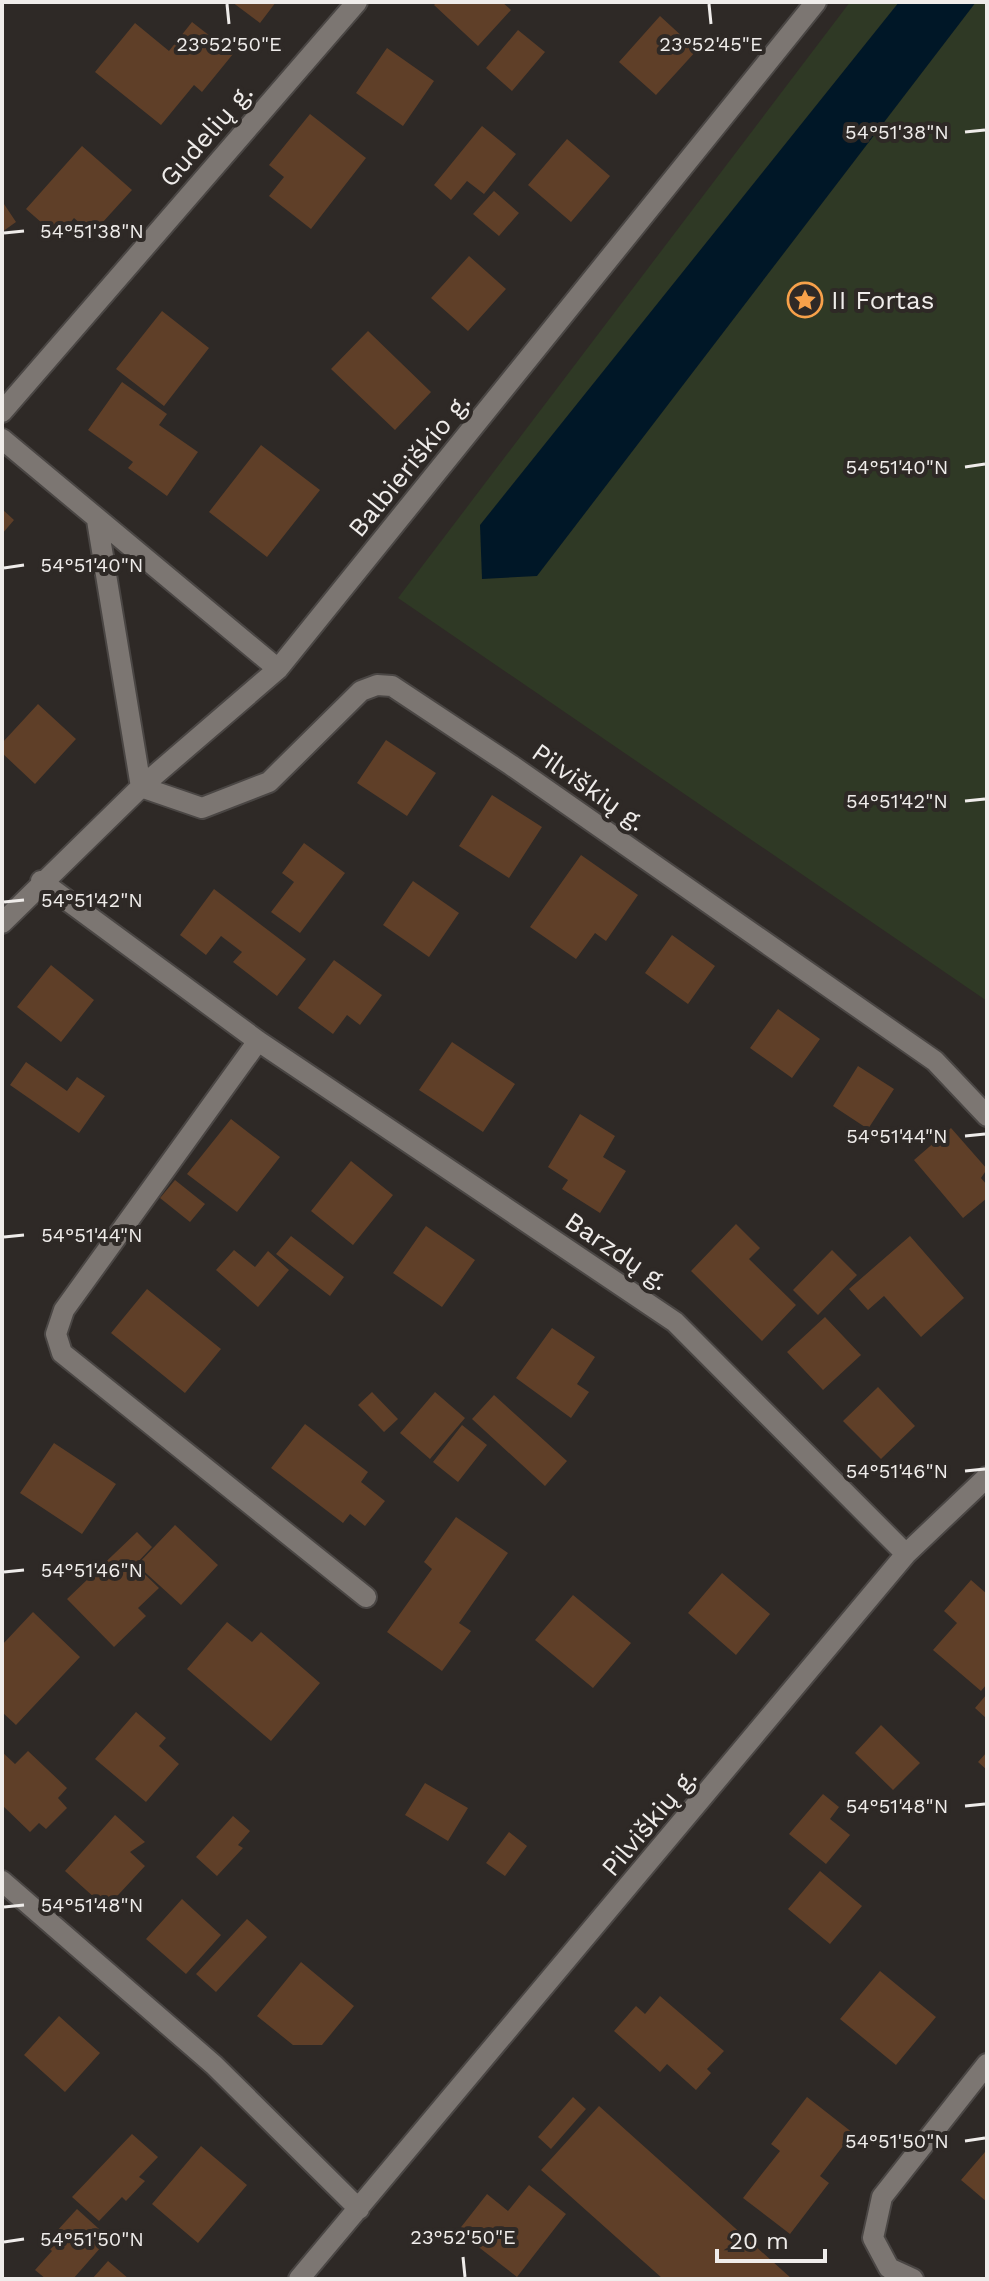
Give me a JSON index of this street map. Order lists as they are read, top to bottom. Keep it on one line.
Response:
{"streets":{"street":["Gudelių g.","Balbieriškio g.","Pilviškių g.","Barzdų g."]},"crossings":[["Balbieriškio g.","Pilviškių g."],["Balbieriškio g.","Barzdų g."],["Pilviškių g.","Barzdų g."]],"places":{"place":["II Fortas"]},"scale_bar":"20 m","coordinates":["23°52'50\"E","23°52'45\"E","54°51'38\"N","54°51'40\"N","54°51'42\"N","54°51'44\"N","54°51'46\"N","54°51'48\"N","54°51'50\"N"]}
